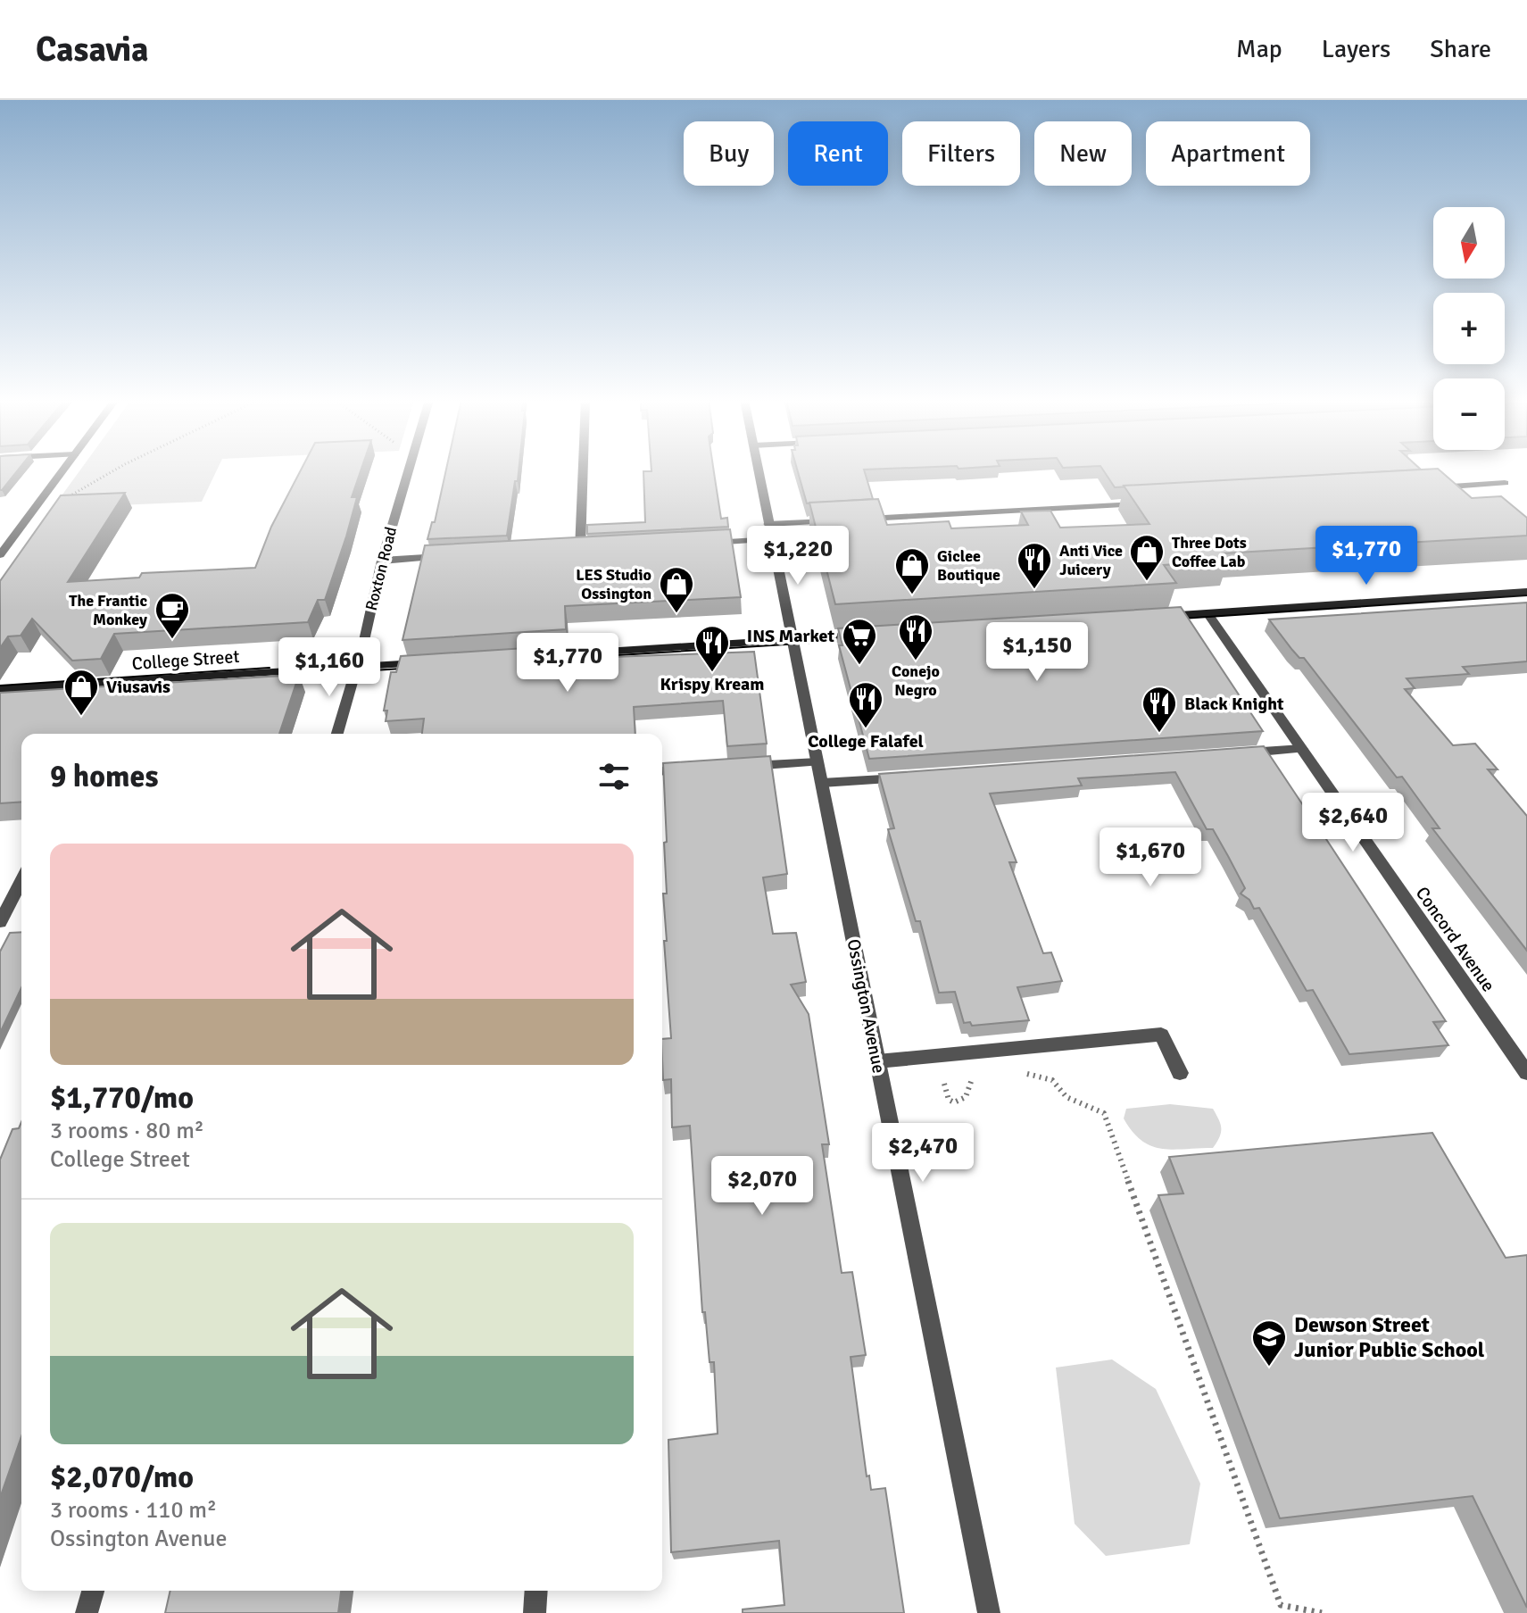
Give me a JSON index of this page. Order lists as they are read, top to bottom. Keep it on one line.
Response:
{"streets":{"main road":["College Street"],"street":["Roxton Road","Concord Avenue","Ossington Avenue"]},"crossings":[["Roxton Road","College Street"]],"places":{"shop":["Three Dots Coffee Lab","Giclee Boutique","LES Studio Ossington","Viusavis"],"restaurant":["Anti Vice Juicery","Conejo Negro","Krispy Kream","College Falafel","Black Knight"],"cafe":["The Frantic Monkey"],"supermarket":["INS Market"],"school or university":["Dewson Street Junior Public School"]},"north":"bottom","page":{"header":"Casavia","nav":["Map","Layers","Share"],"chip":["Buy","Rent","Filters","New","Apartment"],"map_buttons":["+","−"],"price":["$1,220","$1,770","$1,150","$1,770","$1,160","$2,640","$1,670","$2,470","$2,070"],"heading":"9 homes","list":[{"name":"$1,770/mo","note":"3 rooms · 80 m² · College Street"},{"name":"$2,070/mo","note":"3 rooms · 110 m² · Ossington Avenue"}]}}
